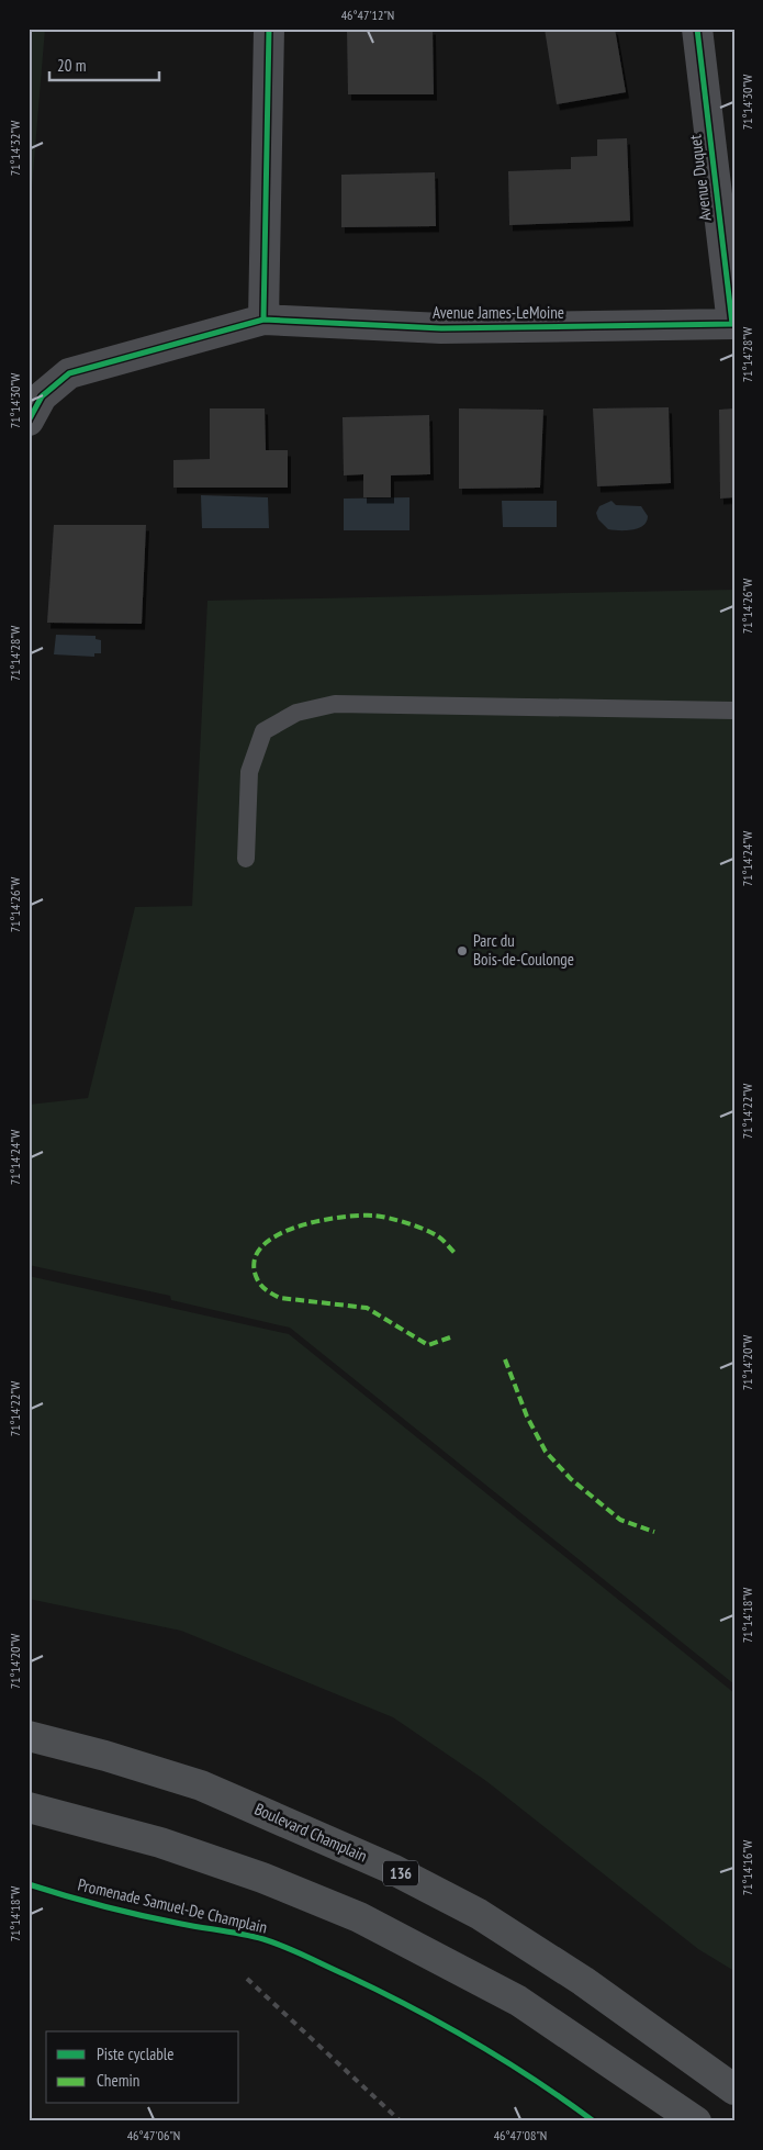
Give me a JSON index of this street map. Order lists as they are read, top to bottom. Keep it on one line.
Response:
{"streets":{"main road":["Boulevard Champlain","136"],"street":["Avenue Duquet","Avenue James-LeMoine"],"cycle path":["Promenade Samuel-De Champlain"]},"crossings":[["Avenue Duquet","Avenue James-LeMoine"]],"places":["Parc du Bois-de-Coulonge"],"legend":["Piste cyclable","Chemin"],"scale_bar":"20 m","coordinates":["46°47'12\"N","71°14'30\"W","71°14'32\"W","71°14'28\"W","71°14'26\"W","71°14'24\"W","71°14'22\"W","71°14'20\"W","71°14'18\"W","71°14'16\"W","46°47'06\"N","46°47'08\"N"]}
